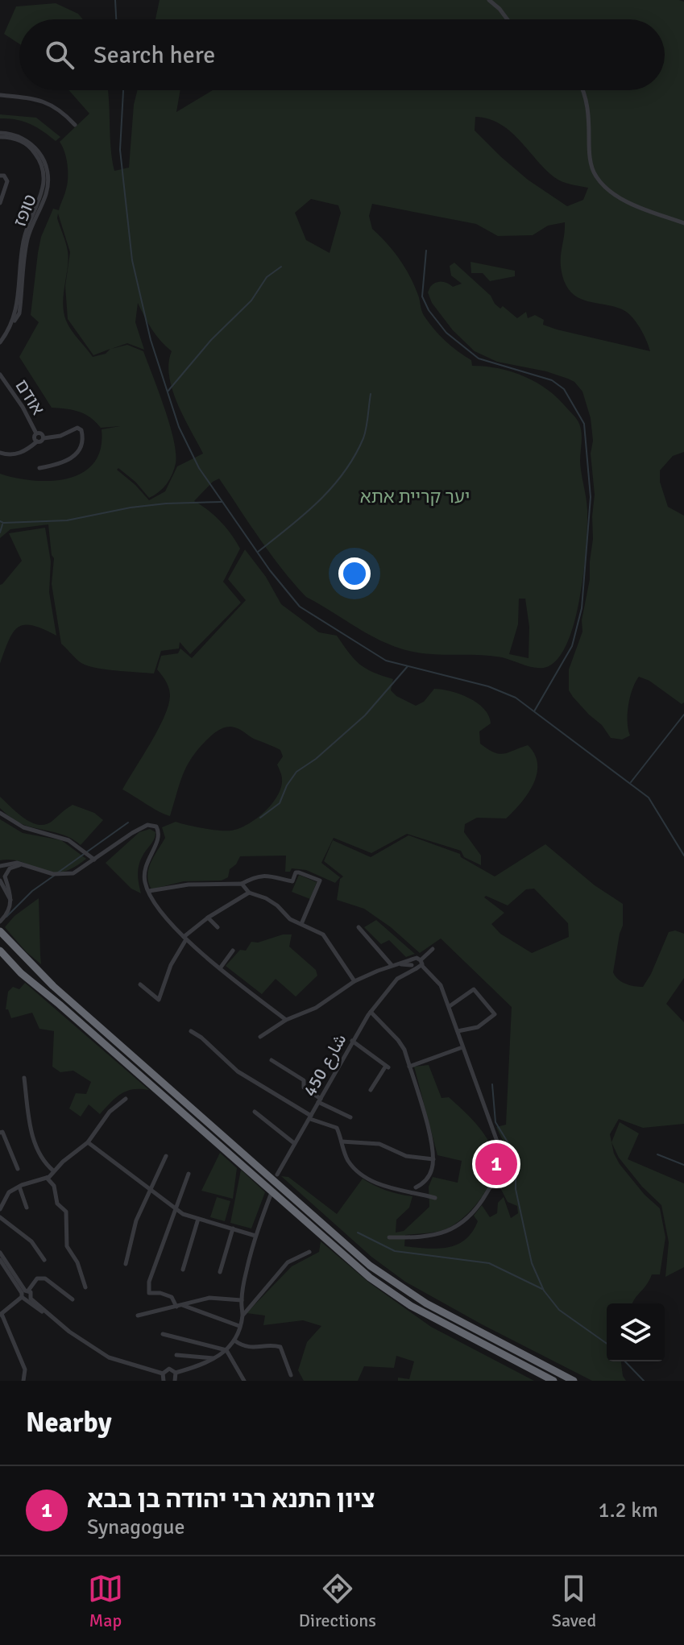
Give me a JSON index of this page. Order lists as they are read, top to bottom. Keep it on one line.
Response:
{"streets":{"street":["טופז","אודם","شارع 450"]},"parks":["יער קריית אתא"],"page":{"search":"Search here","pins":"1","heading":"Nearby","list":[{"mark":"1","name":"ציון התנא רבי יהודה בן בבא","note":"Synagogue","value":"1.2 km"}],"nav":["Map","Directions","Saved"]}}
